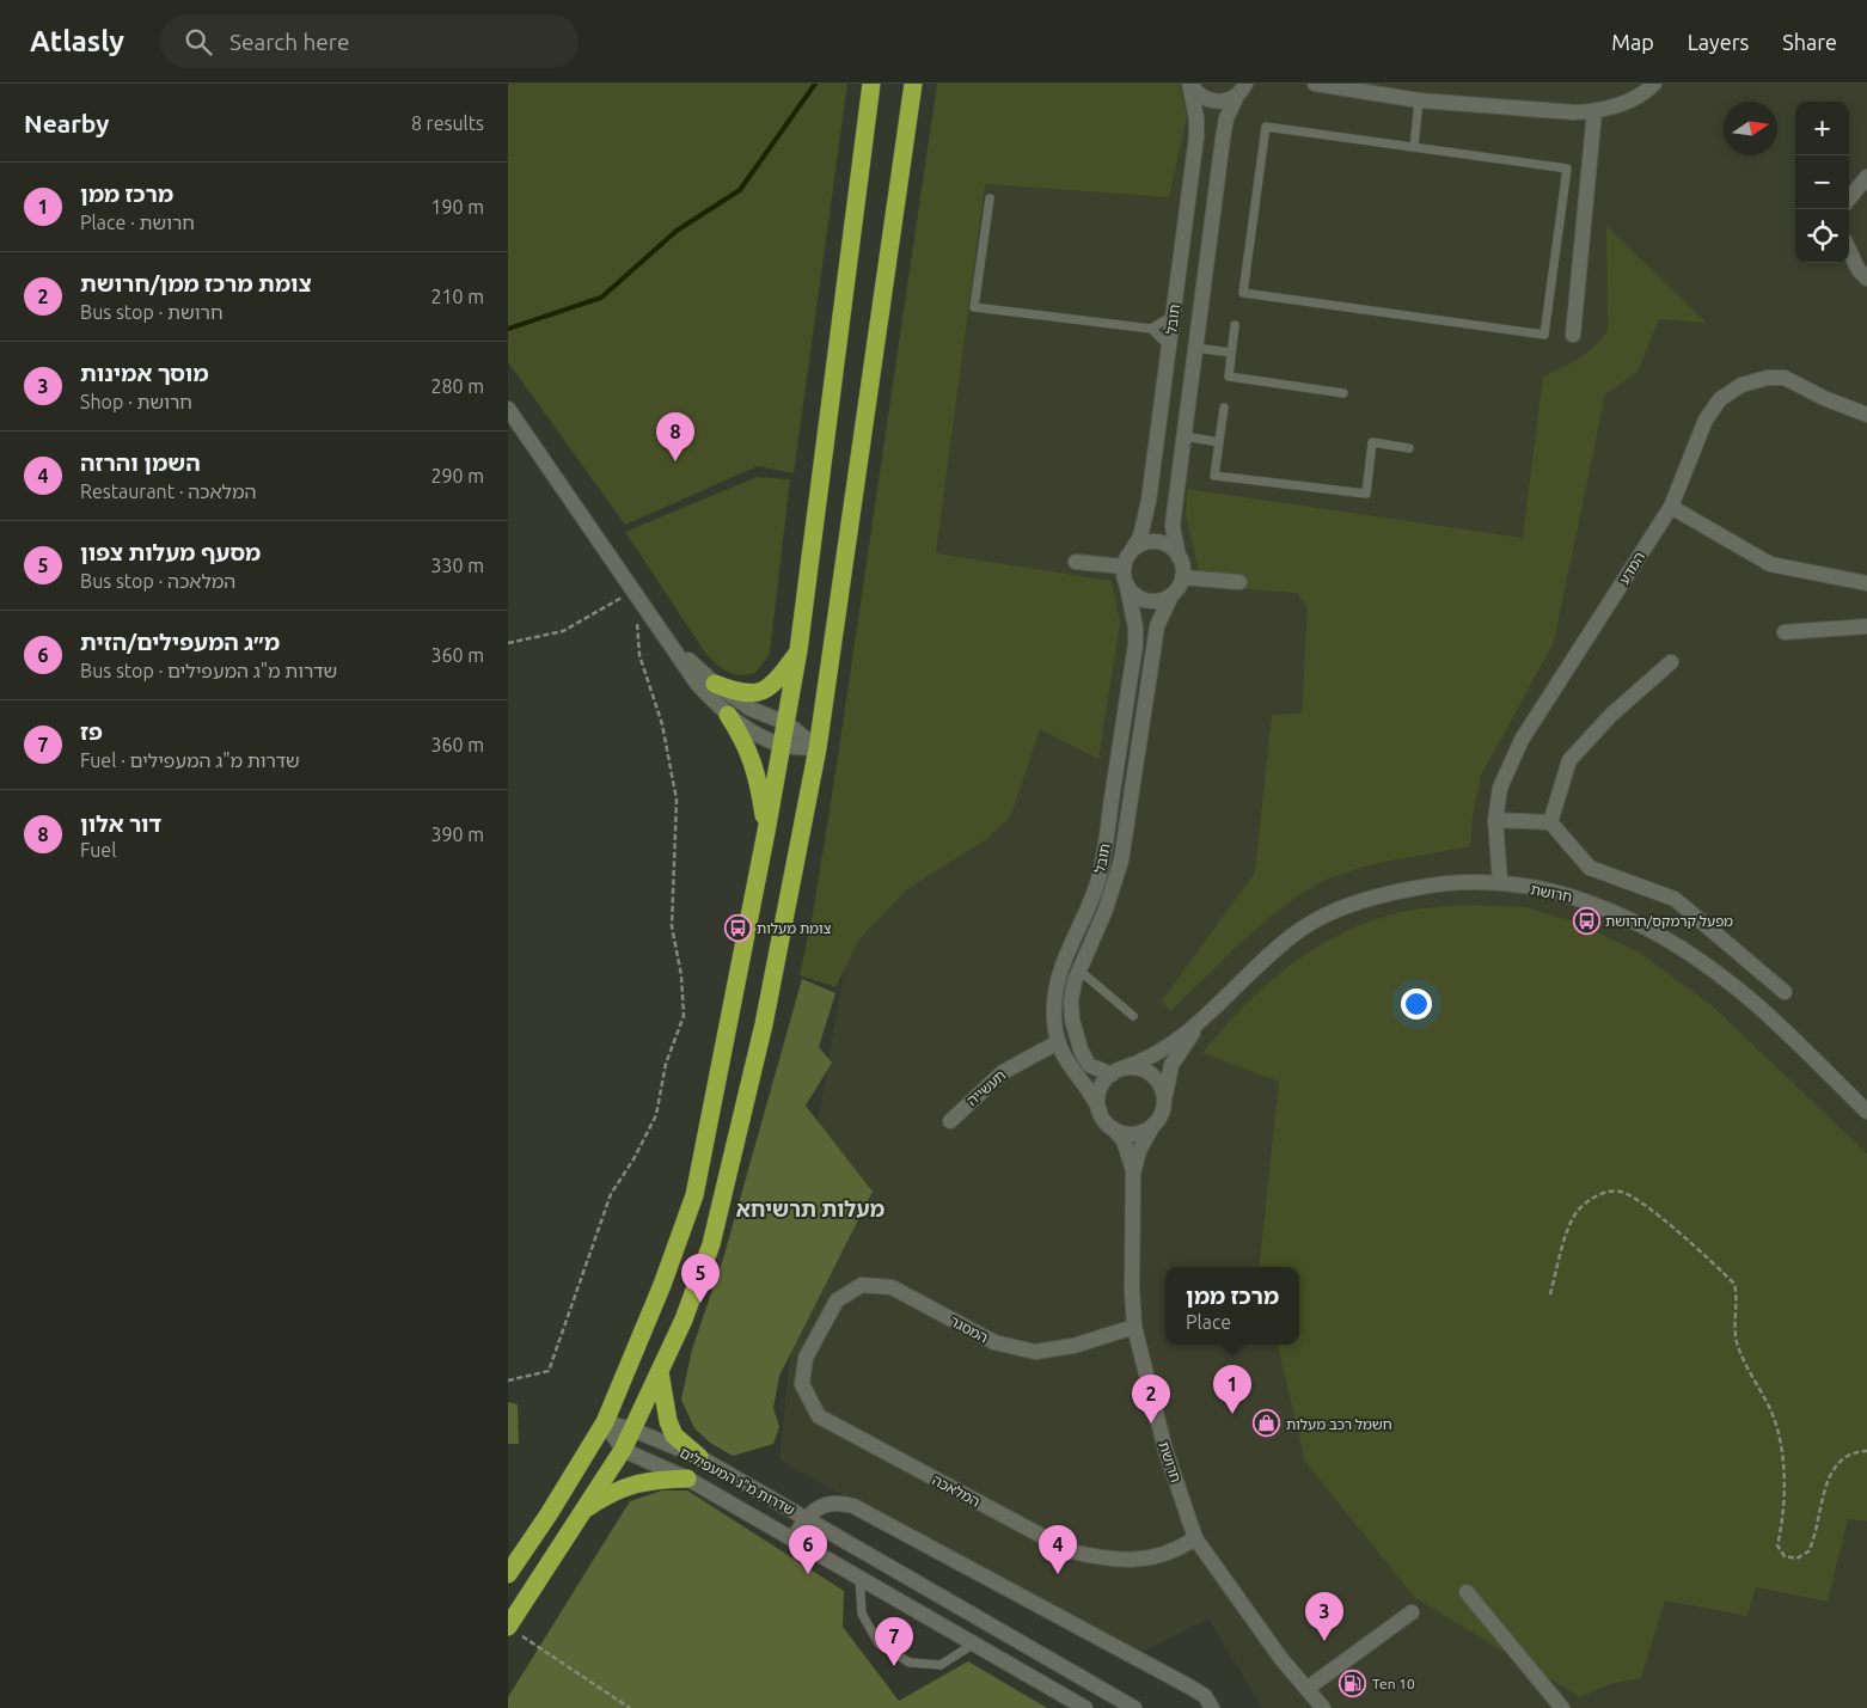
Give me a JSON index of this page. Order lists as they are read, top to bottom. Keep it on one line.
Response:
{"streets":{"street":["תובל","המדע","חרושת","תעשייה","המסגר","שדרות מ\"ג המעפילים","המלאכה"]},"crossings":[["תובל","חרושת"],["תובל","תעשייה"],["המדע","חרושת"],["חרושת","המסגר"],["חרושת","המלאכה"],["המסגר","המלאכה"]],"districts":["מעלות תרשיחא"],"places":{"bus stop":["מפעל קרמקס/חרושת","צומת מעלות"],"shop":["חשמל רכב מעלות"],"fuel station":["Ten 10"]},"north":"right","page":{"header":"Atlasly","search":"Search here","nav":["Map","Layers","Share"],"heading":["Nearby","8 results"],"map_buttons":["+","−"],"list":[{"mark":"1","name":"מרכז ממן","note":"Place · חרושת","value":"190 m"},{"mark":"2","name":"צומת מרכז ממן/חרושת","note":"Bus stop · חרושת","value":"210 m"},{"mark":"3","name":"מוסך אמינות","note":"Shop · חרושת","value":"280 m"},{"mark":"4","name":"השמן והרזה","note":"Restaurant · המלאכה","value":"290 m"},{"mark":"5","name":"מסעף מעלות צפון","note":"Bus stop · המלאכה","value":"330 m"},{"mark":"6","name":"מ״ג המעפילים/הזית","note":"Bus stop · שדרות מ\"ג המעפילים","value":"360 m"},{"mark":"7","name":"פז","note":"Fuel · שדרות מ\"ג המעפילים","value":"360 m"},{"mark":"8","name":"דור אלון","note":"Fuel","value":"390 m"}],"pins":["8","5","1","2","4","6","3","7"],"popup":["מרכז ממן","Place"]}}
